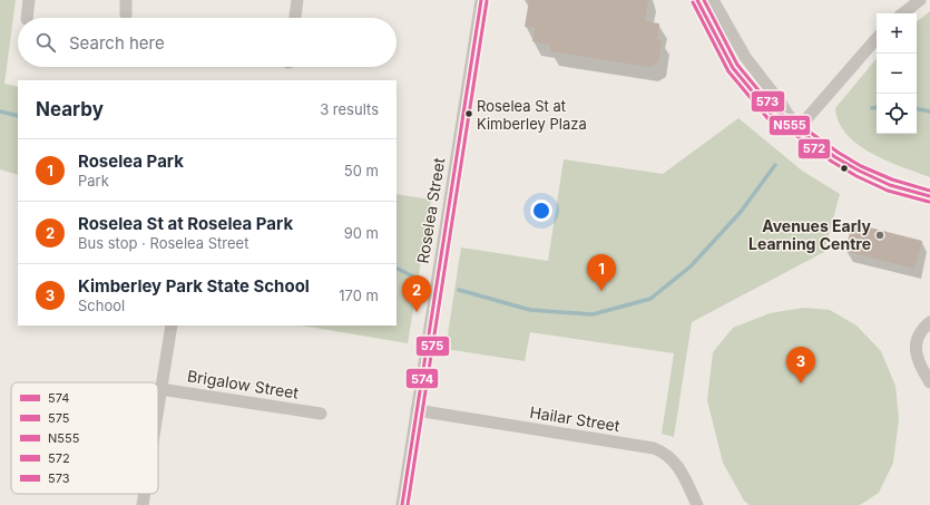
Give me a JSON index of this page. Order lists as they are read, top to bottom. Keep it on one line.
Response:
{"streets":{"street":["Roselea Street","Brigalow Street","Hailar Street"]},"crossings":[["Roselea Street","Hailar Street"]],"places":["Roselea St at Kimberley Plaza","Avenues Early Learning Centre"],"lines":["transit line 574","transit line N555","transit line 573","transit line 575","transit line 572"],"legend":["574","575","N555","572","573"],"page":{"map_buttons":["+","−"],"search":"Search here","heading":["Nearby","3 results"],"list":[{"mark":"1","name":"Roselea Park","note":"Park","value":"50 m"},{"mark":"2","name":"Roselea St at Roselea Park","note":"Bus stop · Roselea Street","value":"90 m"},{"mark":"3","name":"Kimberley Park State School","note":"School","value":"170 m"}],"pins":["1","2","3"]}}
